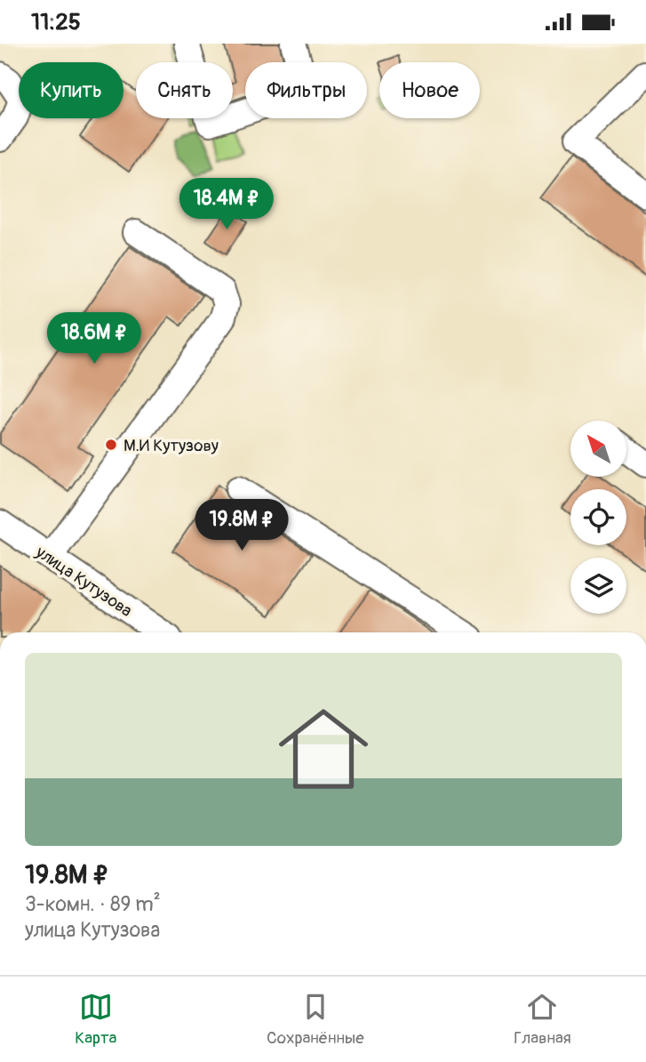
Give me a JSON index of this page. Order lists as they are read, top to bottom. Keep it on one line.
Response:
{"streets":{"street":["улица Кутузова"]},"places":["М.И Кутузову"],"north":"top left","page":{"status":"11:25","chip":["Купить","Снять","Фильтры","Новое"],"price":["18.4M ₽","18.6M ₽","19.8M ₽"],"list":[{"name":"19.8M ₽","note":"3-комн. · 89 m² · улица Кутузова"}],"tabs":["Карта","Сохранённые","Главная"]}}
